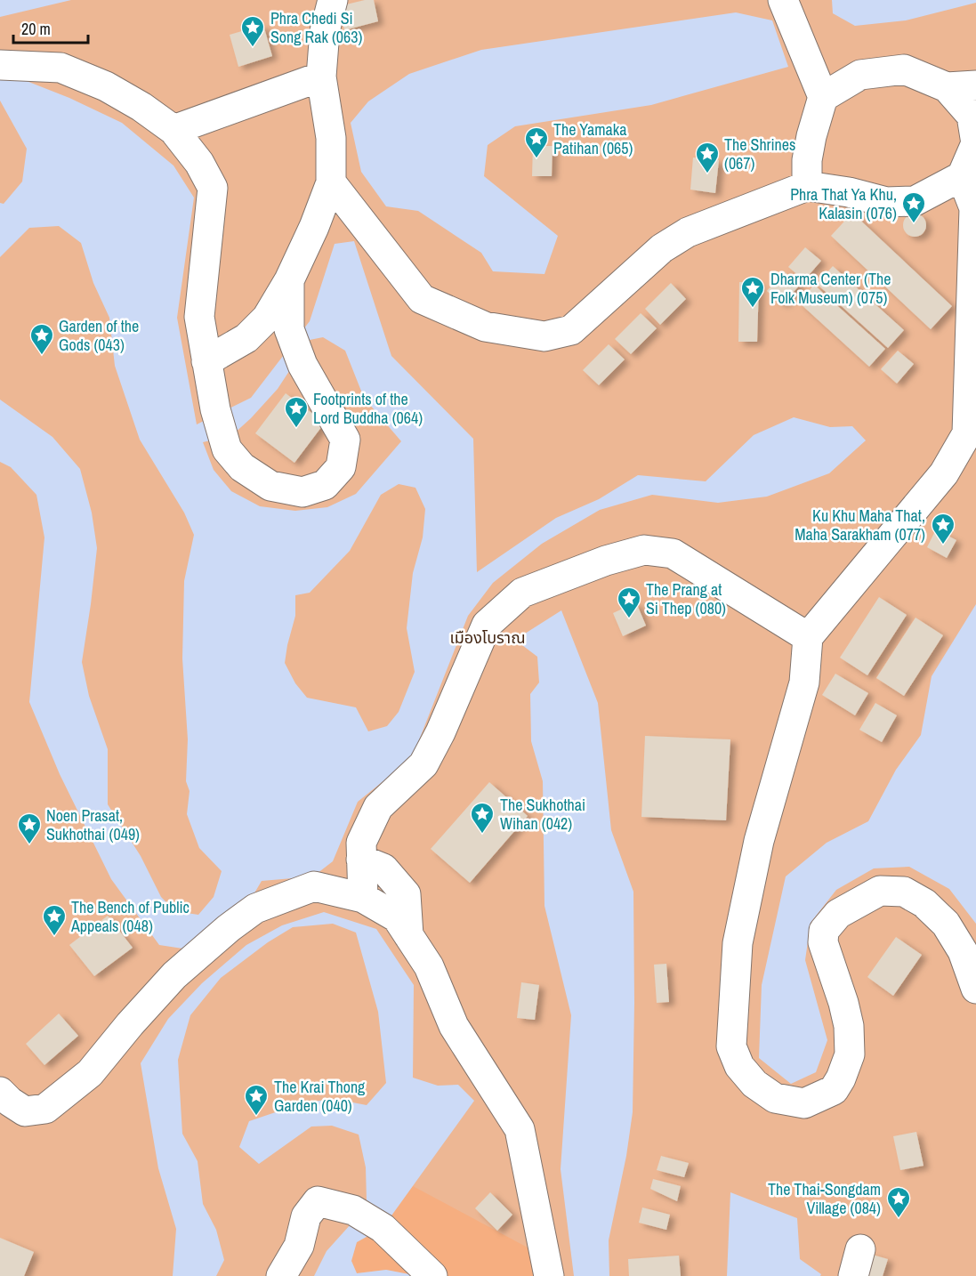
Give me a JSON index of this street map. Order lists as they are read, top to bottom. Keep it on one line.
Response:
{"parks":["เมืองโบราณ"],"places":{"place":["Phra Chedi Si Song Rak (063)","The Yamaka Patihan (065)","The Shrines (067)","Phra That Ya Khu, Kalasin (076)","Dharma Center (The Folk Museum) (075)","Garden of the Gods (043)","Footprints of the Lord Buddha (064)","Ku Khu Maha That, Maha Sarakham (077)","The Prang at Si Thep (080)","The Sukhothai Wihan (042)","Noen Prasat, Sukhothai (049)","The Bench of Public Appeals (048)","The Krai Thong Garden (040)","The Thai-Songdam Village (084)"]},"scale_bar":"20 m"}
